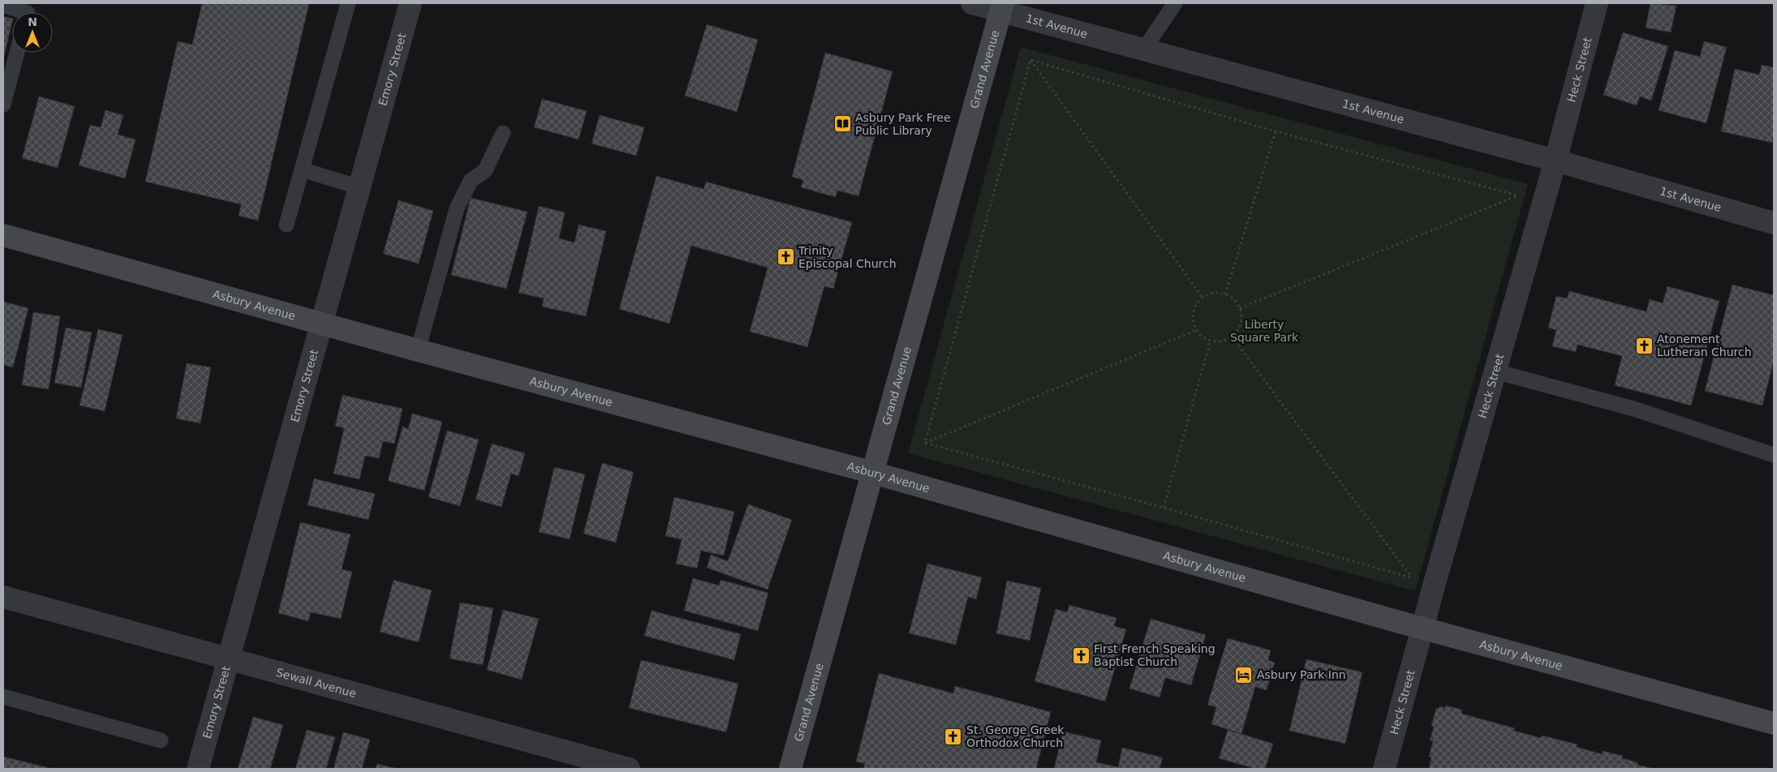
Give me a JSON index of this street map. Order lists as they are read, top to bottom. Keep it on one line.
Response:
{"streets":{"street":["1st Avenue","Emory Street","Grand Avenue","Heck Street","Asbury Avenue","Sewall Avenue"]},"crossings":[["1st Avenue","Grand Avenue"],["1st Avenue","Heck Street"],["Emory Street","Asbury Avenue"],["Emory Street","Sewall Avenue"],["Grand Avenue","Asbury Avenue"],["Heck Street","Asbury Avenue"]],"parks":["Liberty Square Park"],"places":{"library":["Asbury Park Free Public Library"],"church":["Trinity Episcopal Church","Atonement Lutheran Church","First French Speaking Baptist Church","St. George Greek Orthodox Church"],"hotel":["Asbury Park Inn"]},"north":"top"}
